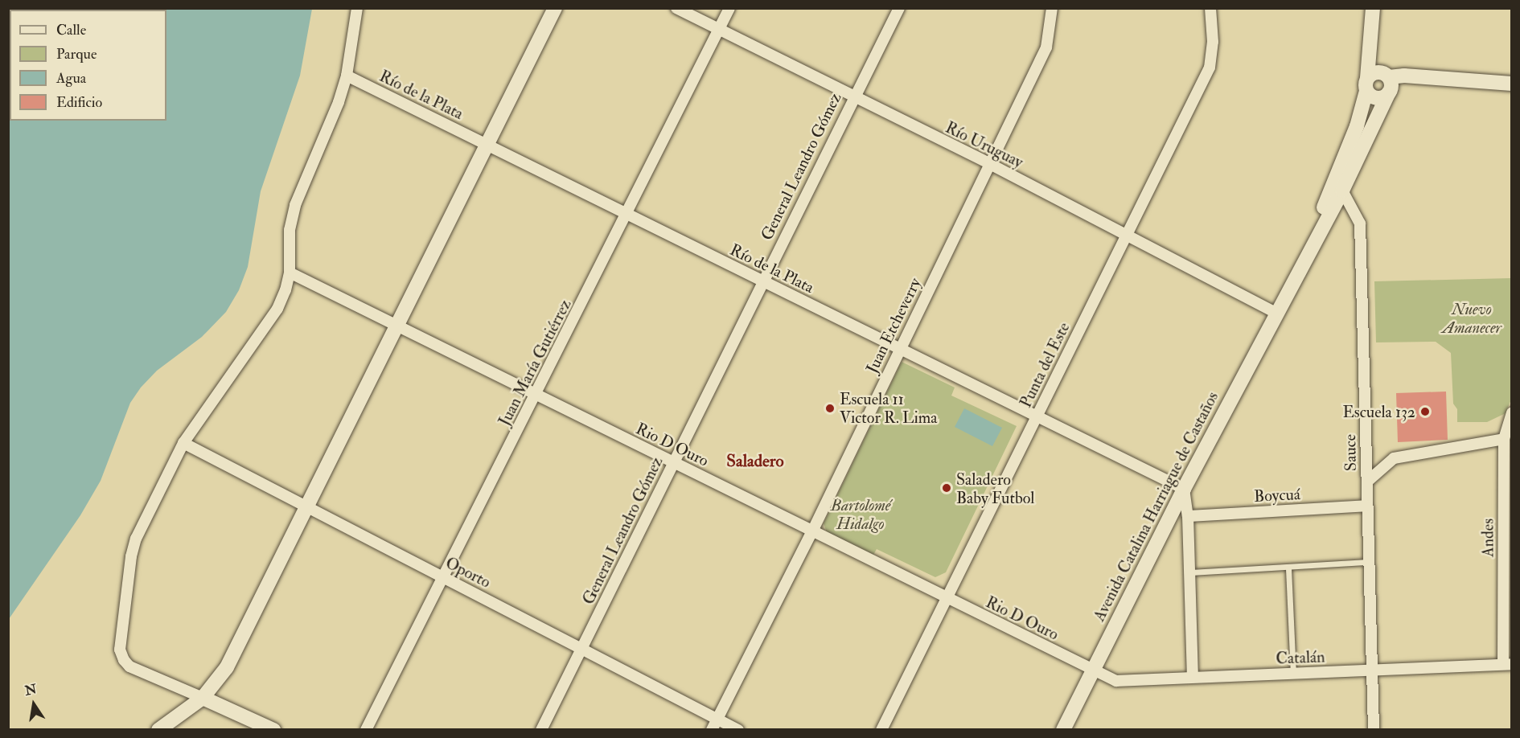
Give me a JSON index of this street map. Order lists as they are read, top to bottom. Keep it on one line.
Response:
{"streets":{"street":["Río de la Plata","Río Uruguay","General Leandro Gómez","Juan Etcheverry","Juan María Gutiérrez","Punta del Este","Rio D Ouro","Sauce","Boycuá","Avenida Catalina Harriague de Castaños","Andes","Oporto","Catalán"]},"crossings":[["Río de la Plata","General Leandro Gómez"],["Río de la Plata","Juan Etcheverry"],["Río de la Plata","Juan María Gutiérrez"],["Río de la Plata","Punta del Este"],["Río de la Plata","Avenida Catalina Harriague de Castaños"],["Río Uruguay","General Leandro Gómez"],["Río Uruguay","Juan Etcheverry"],["Río Uruguay","Juan María Gutiérrez"],["Río Uruguay","Punta del Este"],["Río Uruguay","Avenida Catalina Harriague de Castaños"],["General Leandro Gómez","Rio D Ouro"],["General Leandro Gómez","Oporto"],["Juan Etcheverry","Rio D Ouro"],["Juan Etcheverry","Oporto"],["Juan María Gutiérrez","Rio D Ouro"],["Juan María Gutiérrez","Oporto"],["Punta del Este","Rio D Ouro"],["Rio D Ouro","Avenida Catalina Harriague de Castaños"],["Rio D Ouro","Catalán"],["Sauce","Boycuá"],["Sauce","Avenida Catalina Harriague de Castaños"],["Sauce","Catalán"],["Avenida Catalina Harriague de Castaños","Catalán"],["Andes","Catalán"]],"districts":["Saladero"],"parks":["Nuevo Amanecer","Bartolomé Hidalgo"],"places":["Escuela 11 Victor R. Lima","Escuela 132","Saladero Baby Futbol"],"legend":["Calle","Parque","Agua","Edificio"],"north":"top"}
